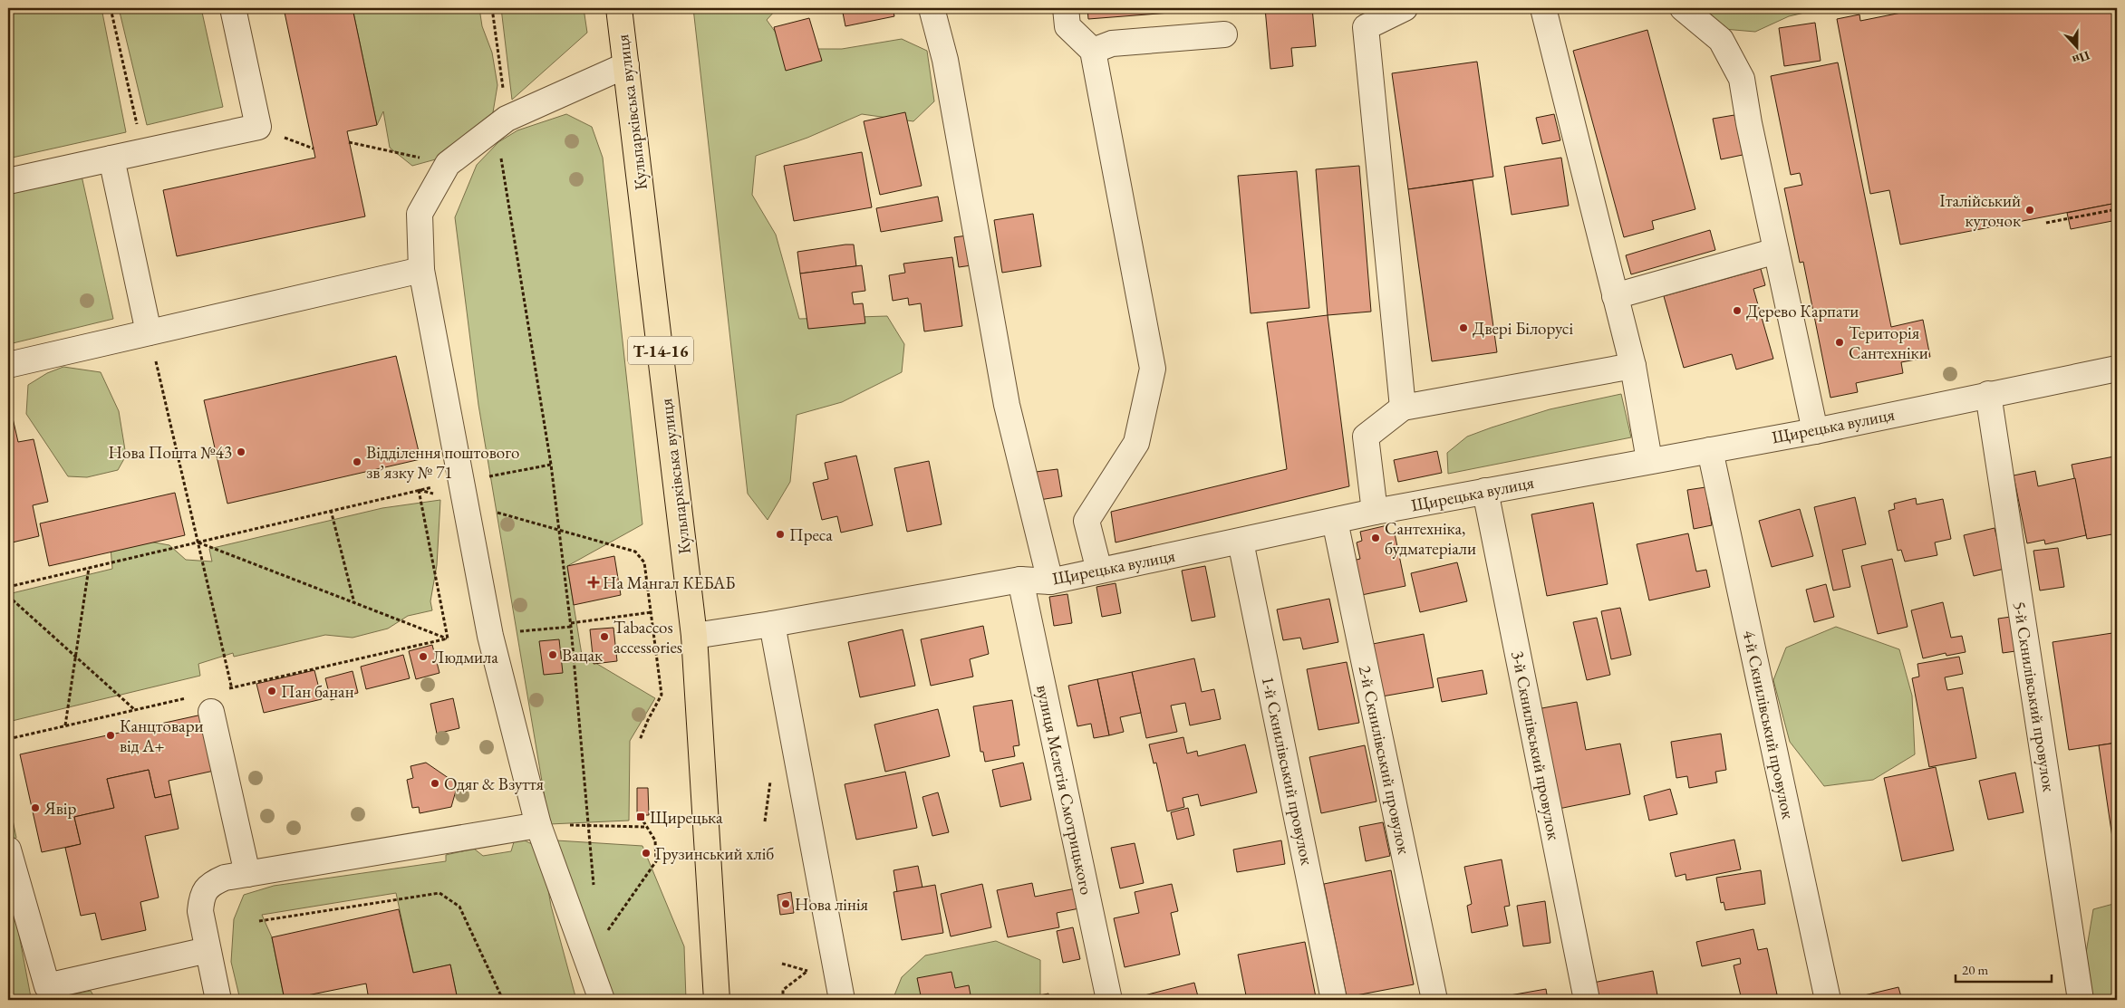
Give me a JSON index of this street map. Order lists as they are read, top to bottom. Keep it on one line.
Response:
{"streets":{"main road":["Кульпарківська вулиця","Т-14-16"],"street":["Щирецька вулиця","5-й Скнилівський провулок","4-й Скнилівський провулок","3-й Скнилівський провулок","2-й Скнилівський провулок","1-й Скнилівський провулок","вулиця Мелетія Смотрицького"]},"crossings":[["Кульпарківська вулиця","Щирецька вулиця"],["Щирецька вулиця","5-й Скнилівський провулок"],["Щирецька вулиця","4-й Скнилівський провулок"],["Щирецька вулиця","3-й Скнилівський провулок"],["Щирецька вулиця","2-й Скнилівський провулок"],["Щирецька вулиця","1-й Скнилівський провулок"],["Щирецька вулиця","вулиця Мелетія Смотрицького"]],"places":{"other":["Італійський куточок","Дерево Карпати","Двері Білорусі","Територія Сантехніки","Нова Пошта №43","Відділення поштового зв’язку № 71","Преса","Сантехніка, будматеріали","Tabaccos accessories","Вацак","Людмила","Пан банан","Канцтовари від А+","Одяг & Взуття","Явір","Грузинський хліб","Нова лінія"],"health":["На Мангал КЕБАБ"],"transit":["Щирецька"]},"scale_bar":"20 m","north":"bottom"}
